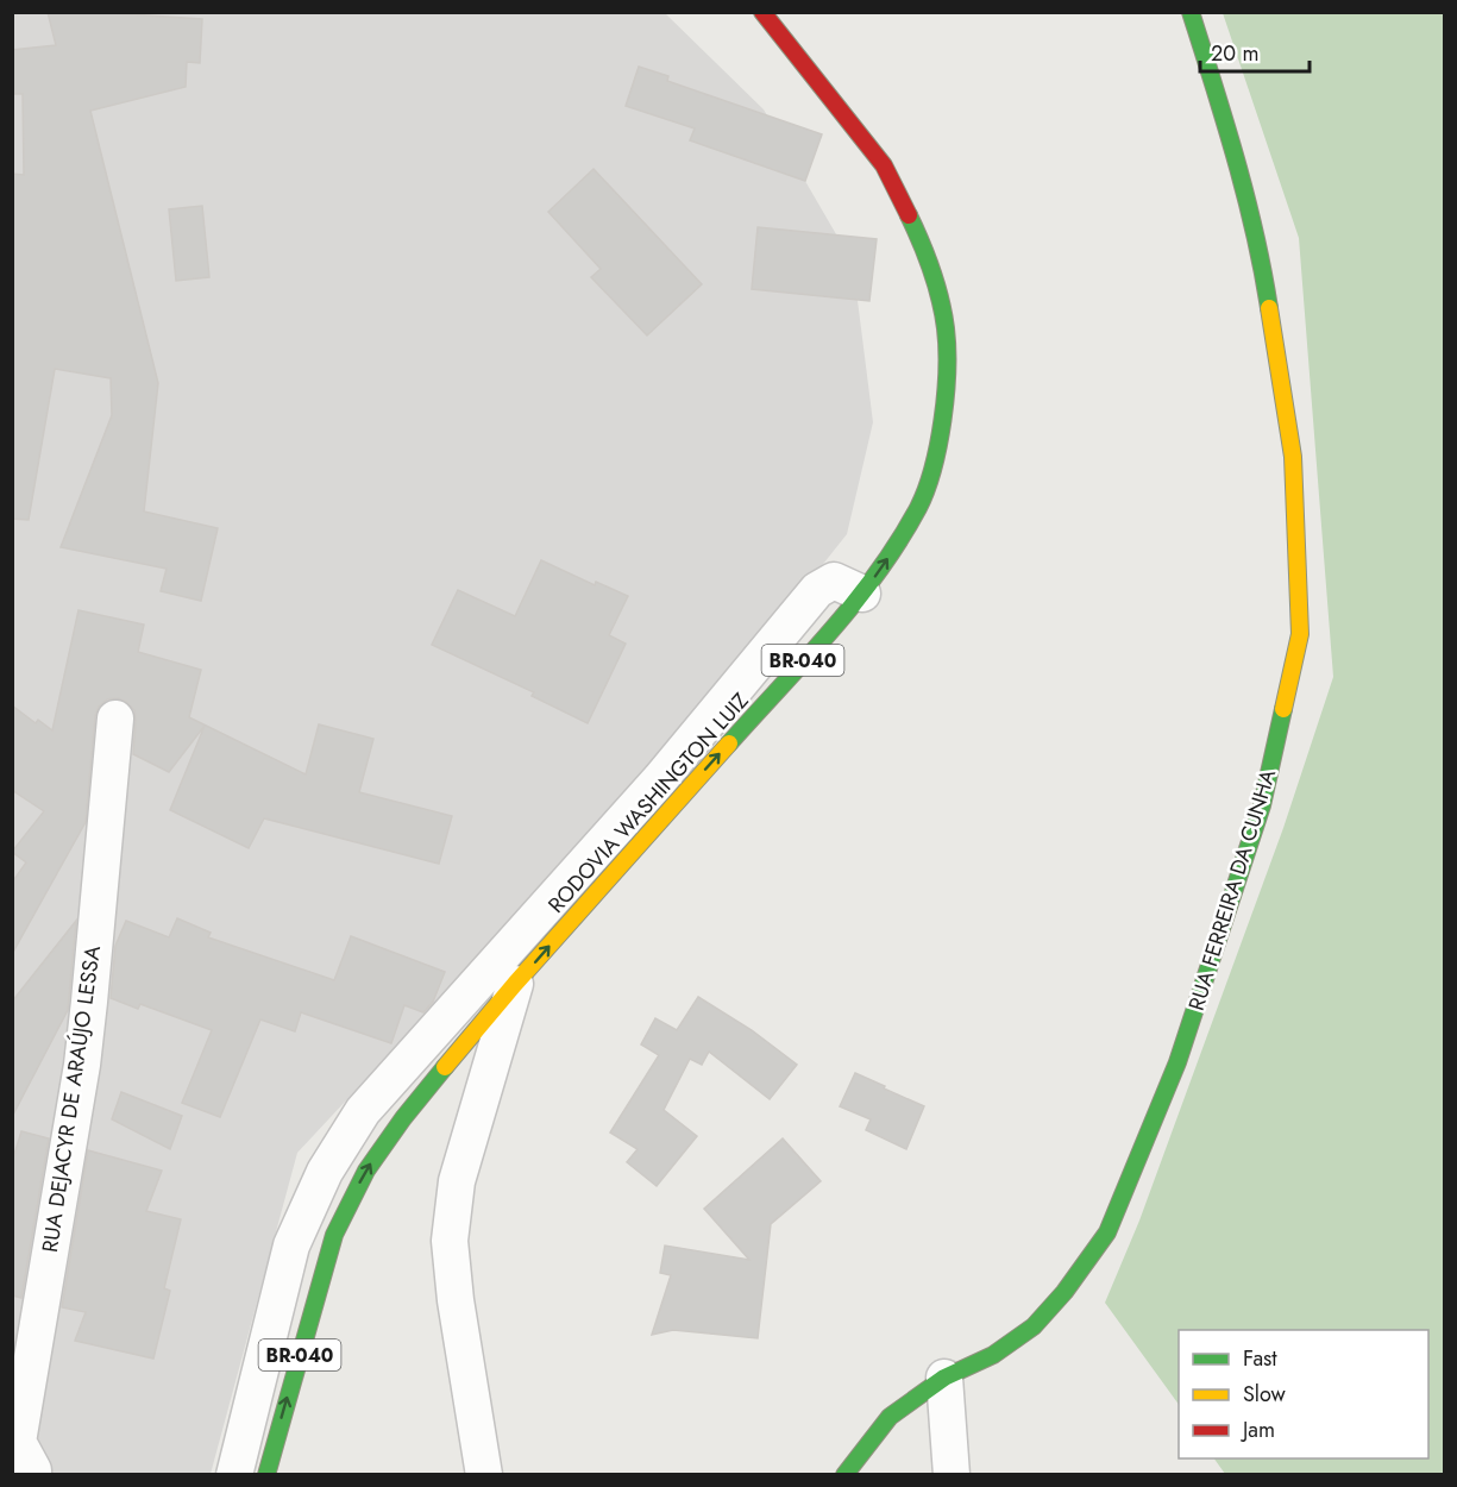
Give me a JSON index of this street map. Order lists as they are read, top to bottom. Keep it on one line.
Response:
{"streets":{"main road":["BR-040","RODOVIA WASHINGTON LUIZ","RUA FERREIRA DA CUNHA"],"street":["RUA DEJACYR DE ARAÚJO LESSA"]},"one_way":["RODOVIA WASHINGTON LUIZ"],"legend":["Fast","Slow","Jam"],"scale_bar":"20 m"}
